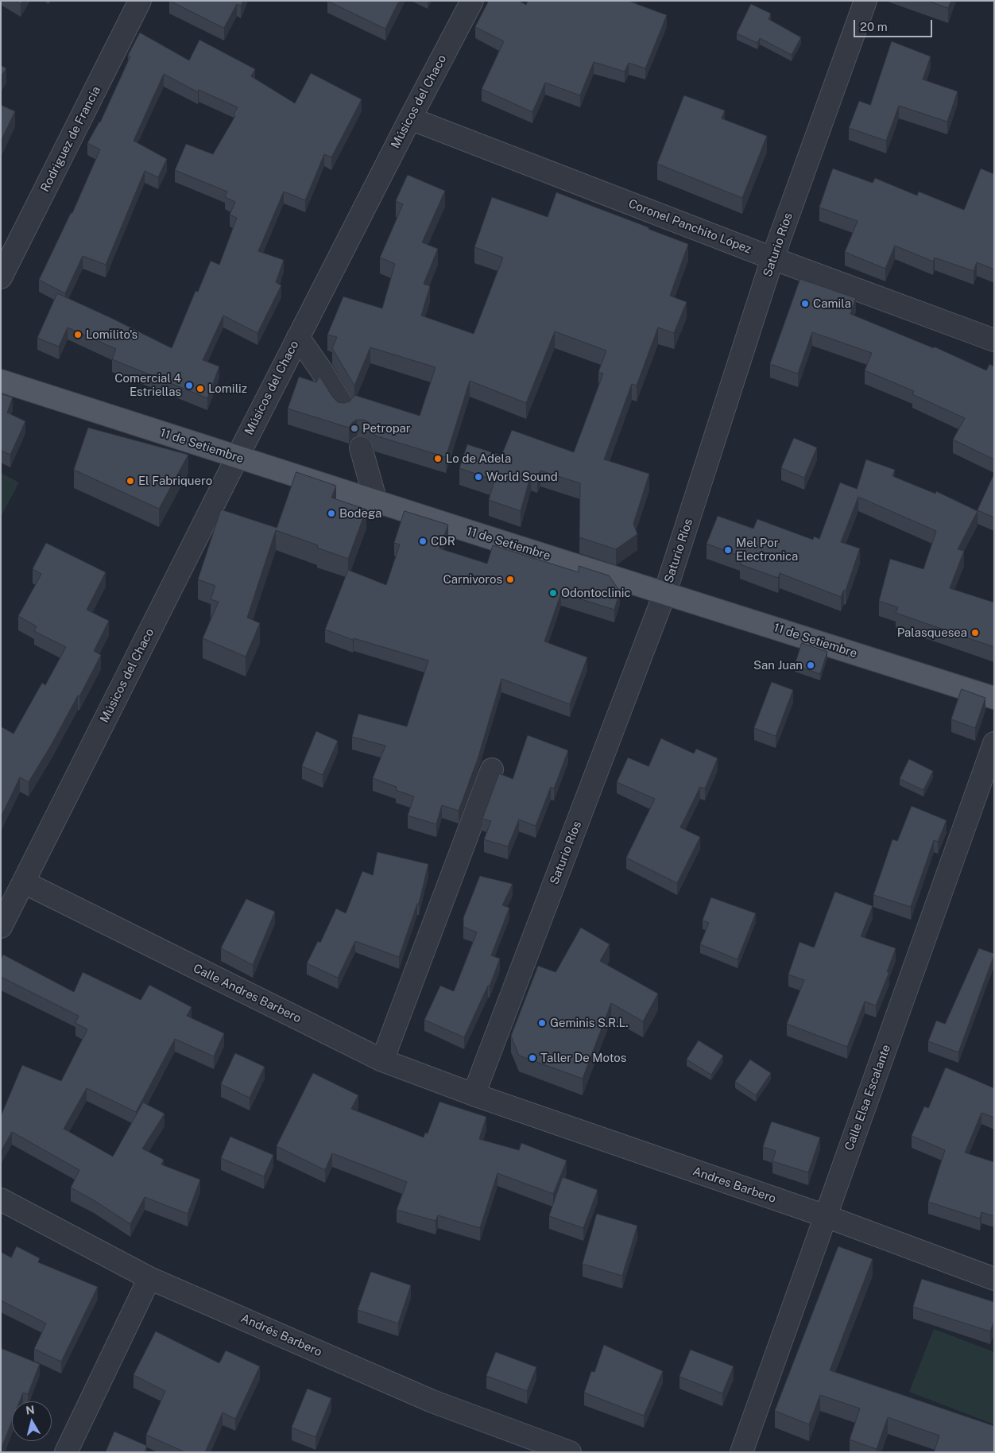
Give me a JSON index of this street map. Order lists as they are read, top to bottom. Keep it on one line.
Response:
{"streets":{"main road":["11 de Setiembre"],"street":["Músicos del Chaco","Rodriguez de Francia","Coronel Panchito López","Saturio Ríos","Calle Andres Barbero","Calle Elsa Escalante","Andres Barbero","Andrés Barbero"]},"crossings":[["Músicos del Chaco","Coronel Panchito López"],["Músicos del Chaco","11 de Setiembre"],["Músicos del Chaco","Calle Andres Barbero"],["Coronel Panchito López","Saturio Ríos"],["Saturio Ríos","11 de Setiembre"],["Saturio Ríos","Calle Andres Barbero"],["Saturio Ríos","Andres Barbero"],["Calle Andres Barbero","Andres Barbero"],["Calle Elsa Escalante","Andres Barbero"]],"places":["Camila","Lomilito's","Comercial 4 Estriellas","Lomiliz","Petropar","Lo de Adela","World Sound","El Fabriquero","Bodega","CDR","Mel Por Electronica","Carnivoros","Odontoclinic","Palasquesea","San Juan","Geminis S.R.L.","Taller De Motos"],"scale_bar":"20 m","north":"top"}
